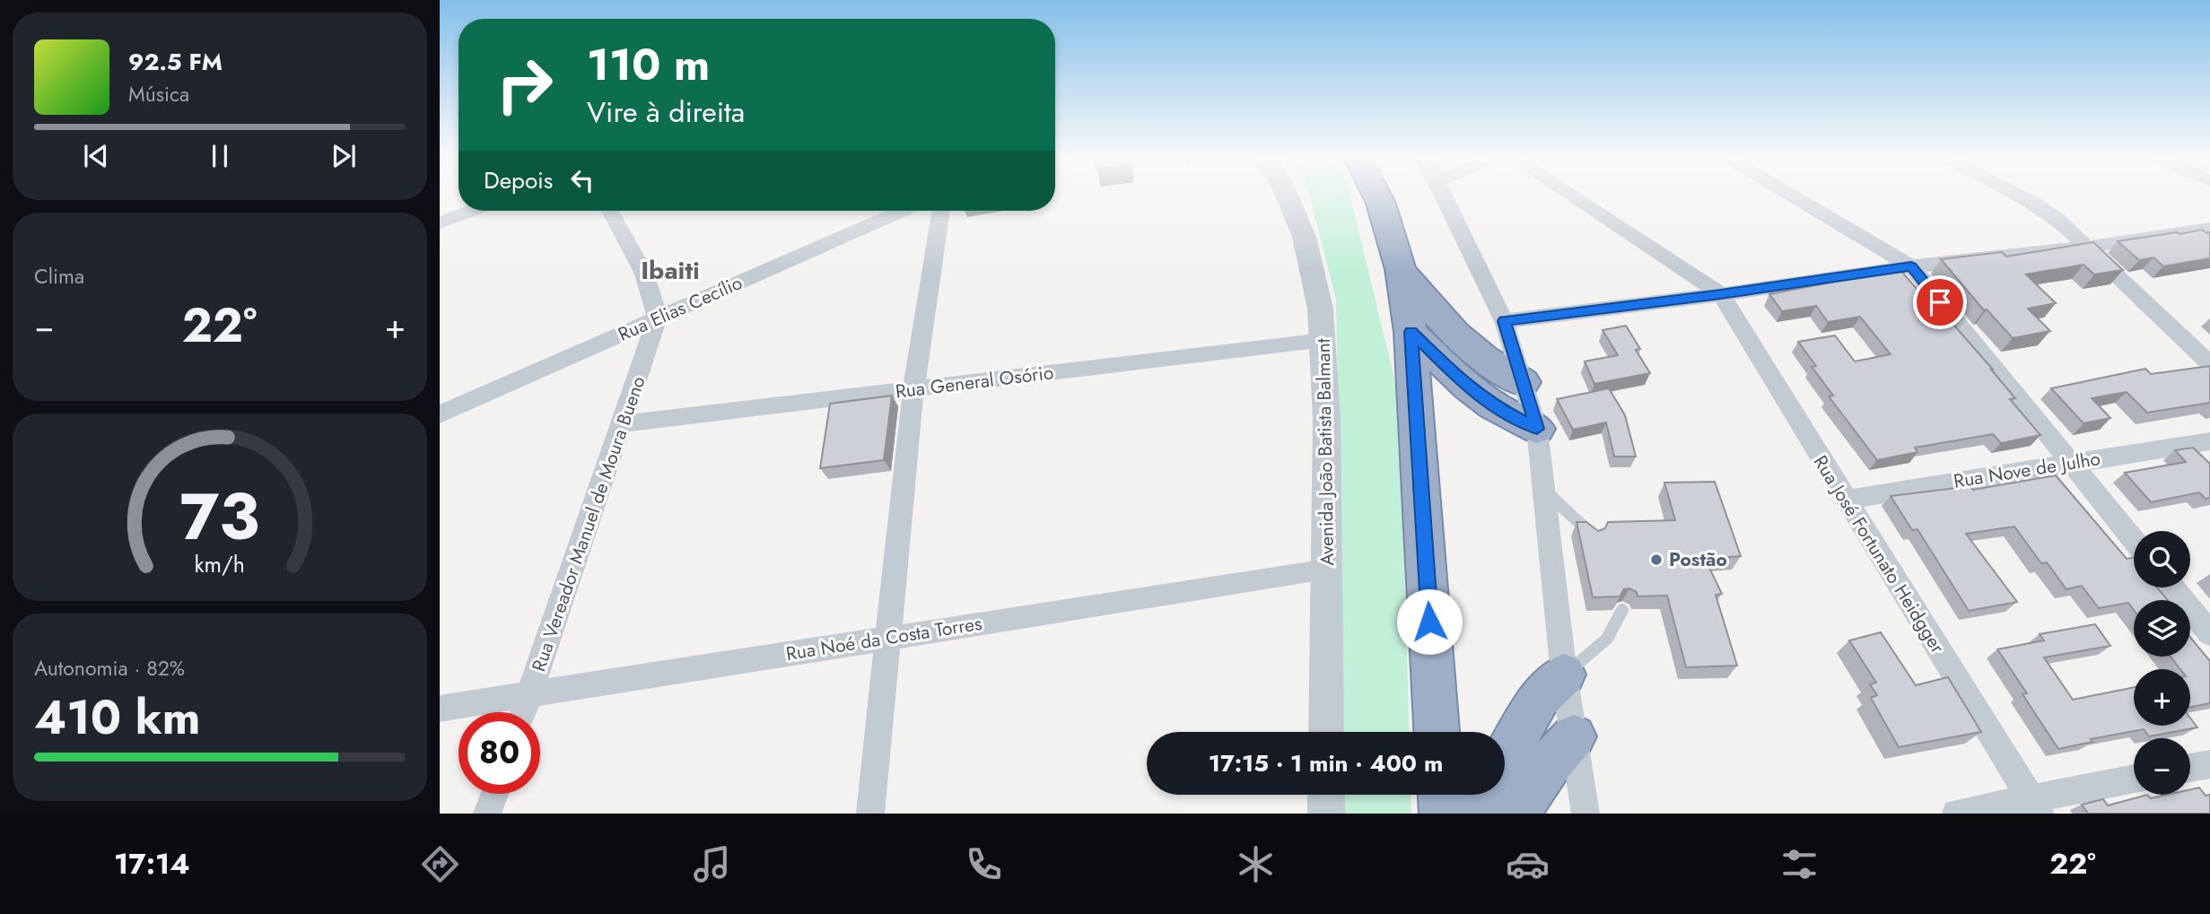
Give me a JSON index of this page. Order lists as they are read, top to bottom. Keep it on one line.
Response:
{"streets":{"street":["Rua Elias Cecílio","Rua General Osório","Avenida João Batista Balmant","Rua Nove de Julho","Rua Vereador Manuel de Moura Bueno","Rua José Fortunato Heidgger","Rua Noé da Costa Torres"]},"crossings":[["Rua Elias Cecílio","Rua Vereador Manuel de Moura Bueno"],["Rua General Osório","Avenida João Batista Balmant"],["Rua General Osório","Rua Vereador Manuel de Moura Bueno"],["Avenida João Batista Balmant","Rua Noé da Costa Torres"],["Rua Nove de Julho","Rua José Fortunato Heidgger"],["Rua Vereador Manuel de Moura Bueno","Rua Noé da Costa Torres"]],"districts":["Ibaiti"],"places":["Postão"],"page":{"turn":["110 m","Vire à direita"],"song":["92.5 FM","Música"],"then":"Depois","tile":["Clima",["Autonomia · 82%","410 km"]],"heat":["−","22°","+"],"map_buttons":["+","−"],"limit":"80","trip":"17:15 · 1 min · 400 m","tabs":["17:14","22°"],"gauge":["73","km/h"]}}
